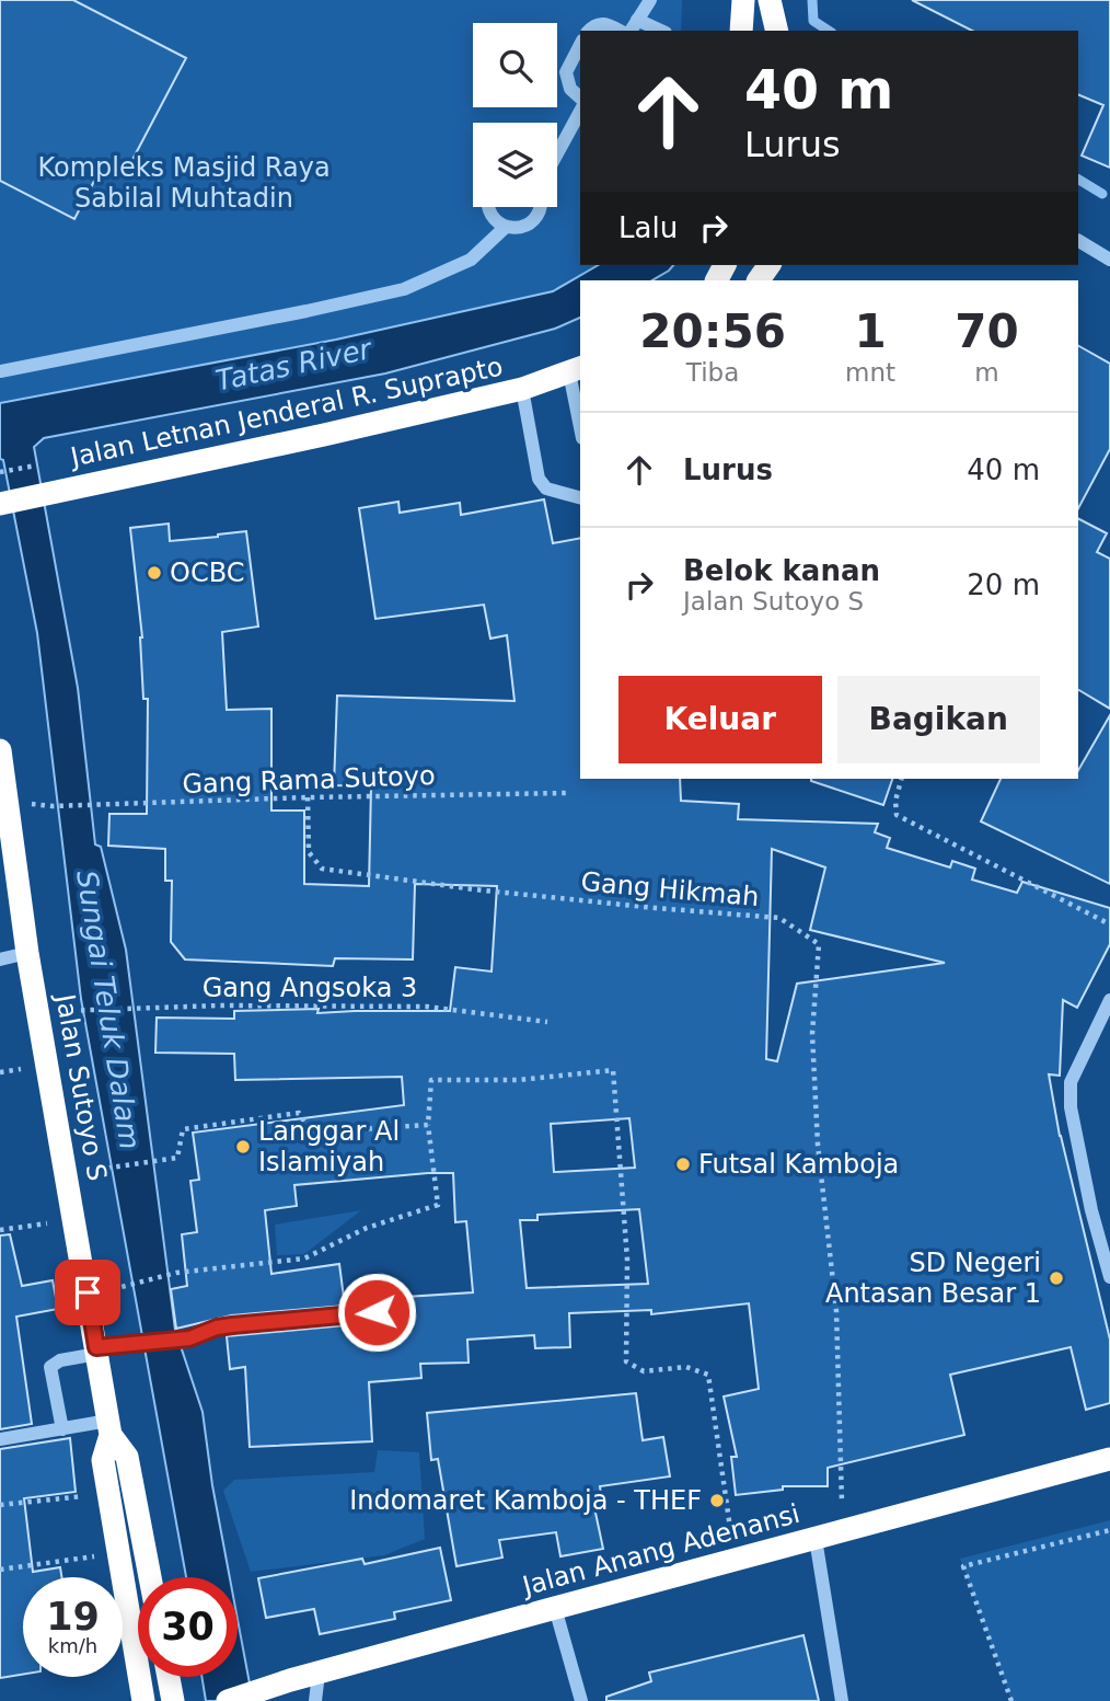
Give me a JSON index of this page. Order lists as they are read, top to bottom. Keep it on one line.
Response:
{"streets":{"highway":["Jalan Letnan Jenderal R. Suprapto","Jalan Sutoyo S","Jalan Anang Adenansi"],"path":["Gang Rama Sutoyo","Gang Hikmah","Gang Angsoka 3"]},"crossings":[["Gang Rama Sutoyo","Gang Hikmah"],["Gang Hikmah","Jalan Anang Adenansi"]],"water":["Tatas River","Sungai Teluk Dalam"],"parks":["Kompleks Masjid Raya Sabilal Muhtadin"],"places":["OCBC","Langgar Al Islamiyah","Futsal Kamboja","SD Negeri Antasan Besar 1","Indomaret Kamboja - THEF"],"page":{"turn":["40 m","Lurus"],"then":"Lalu","eta":["20:56","Tiba","1","mnt","70","m"],"list":[{"name":"Lurus","value":"40 m"},{"name":"Belok kanan","note":"Jalan Sutoyo S","value":"20 m"}],"buttons":["Keluar","Bagikan"],"speed":"19 km/h","limit":"30"}}
